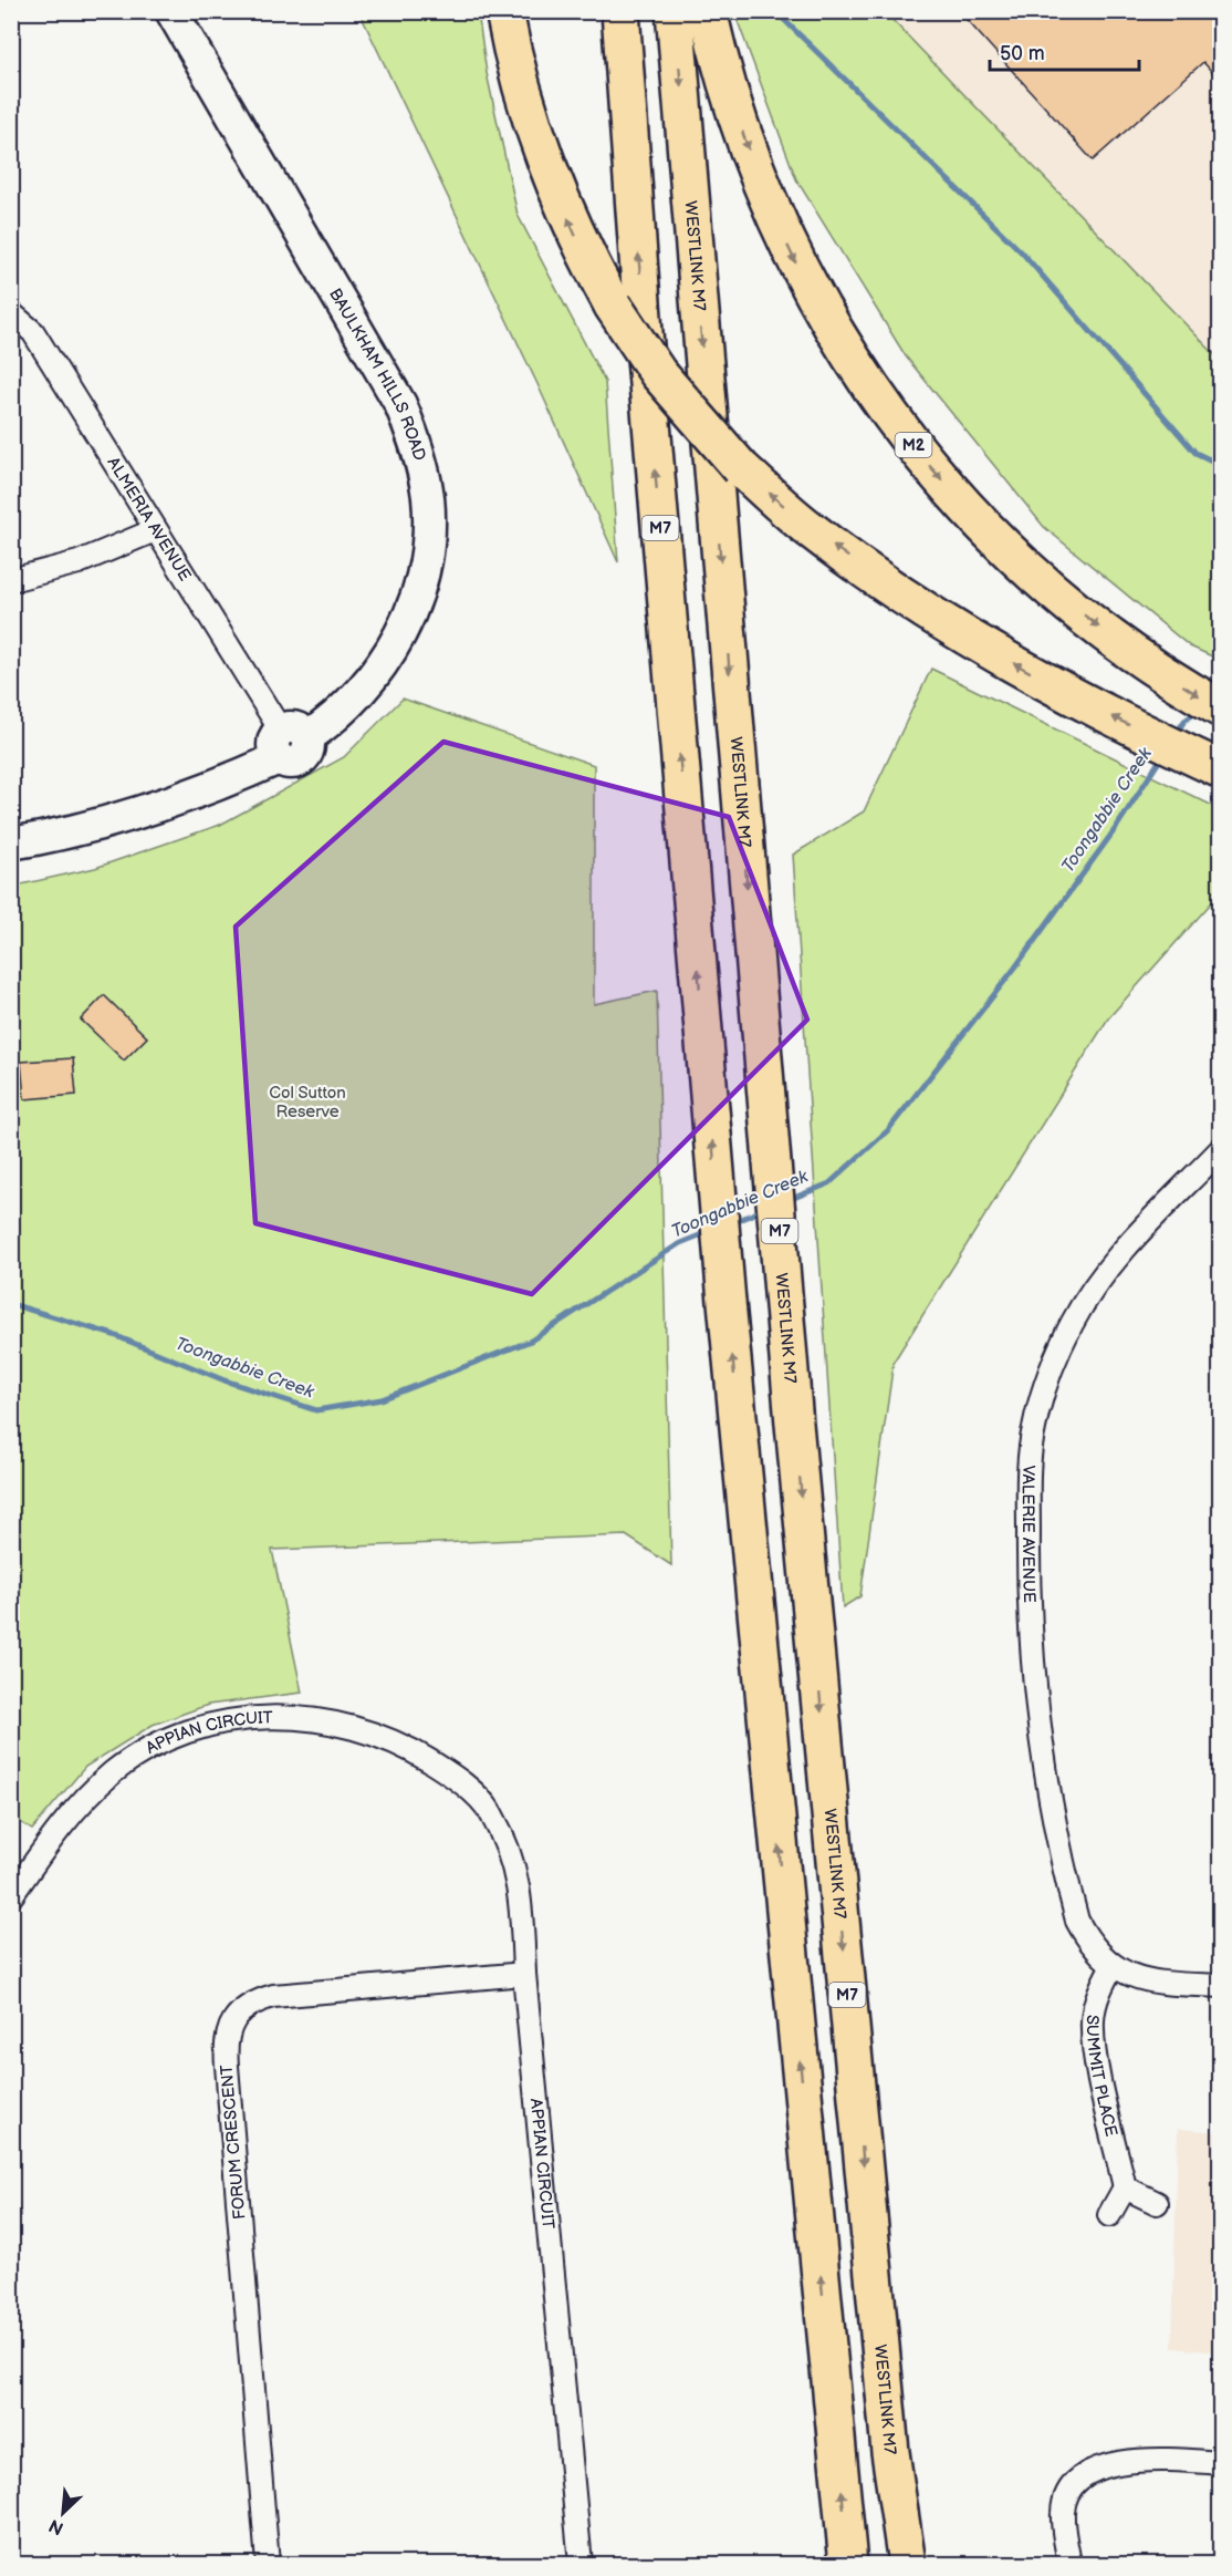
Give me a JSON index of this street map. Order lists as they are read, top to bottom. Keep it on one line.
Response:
{"streets":{"highway":["WESTLINK M7","M2","M7"],"street":["BAULKHAM HILLS ROAD","ALMERIA AVENUE","VALERIE AVENUE","APPIAN CIRCUIT","SUMMIT PLACE","FORUM CRESCENT"]},"crossings":[["BAULKHAM HILLS ROAD","ALMERIA AVENUE"],["VALERIE AVENUE","SUMMIT PLACE"],["APPIAN CIRCUIT","FORUM CRESCENT"]],"water":["Toongabbie Creek"],"parks":["Col Sutton Reserve"],"scale_bar":"50 m","north":"bottom left"}
